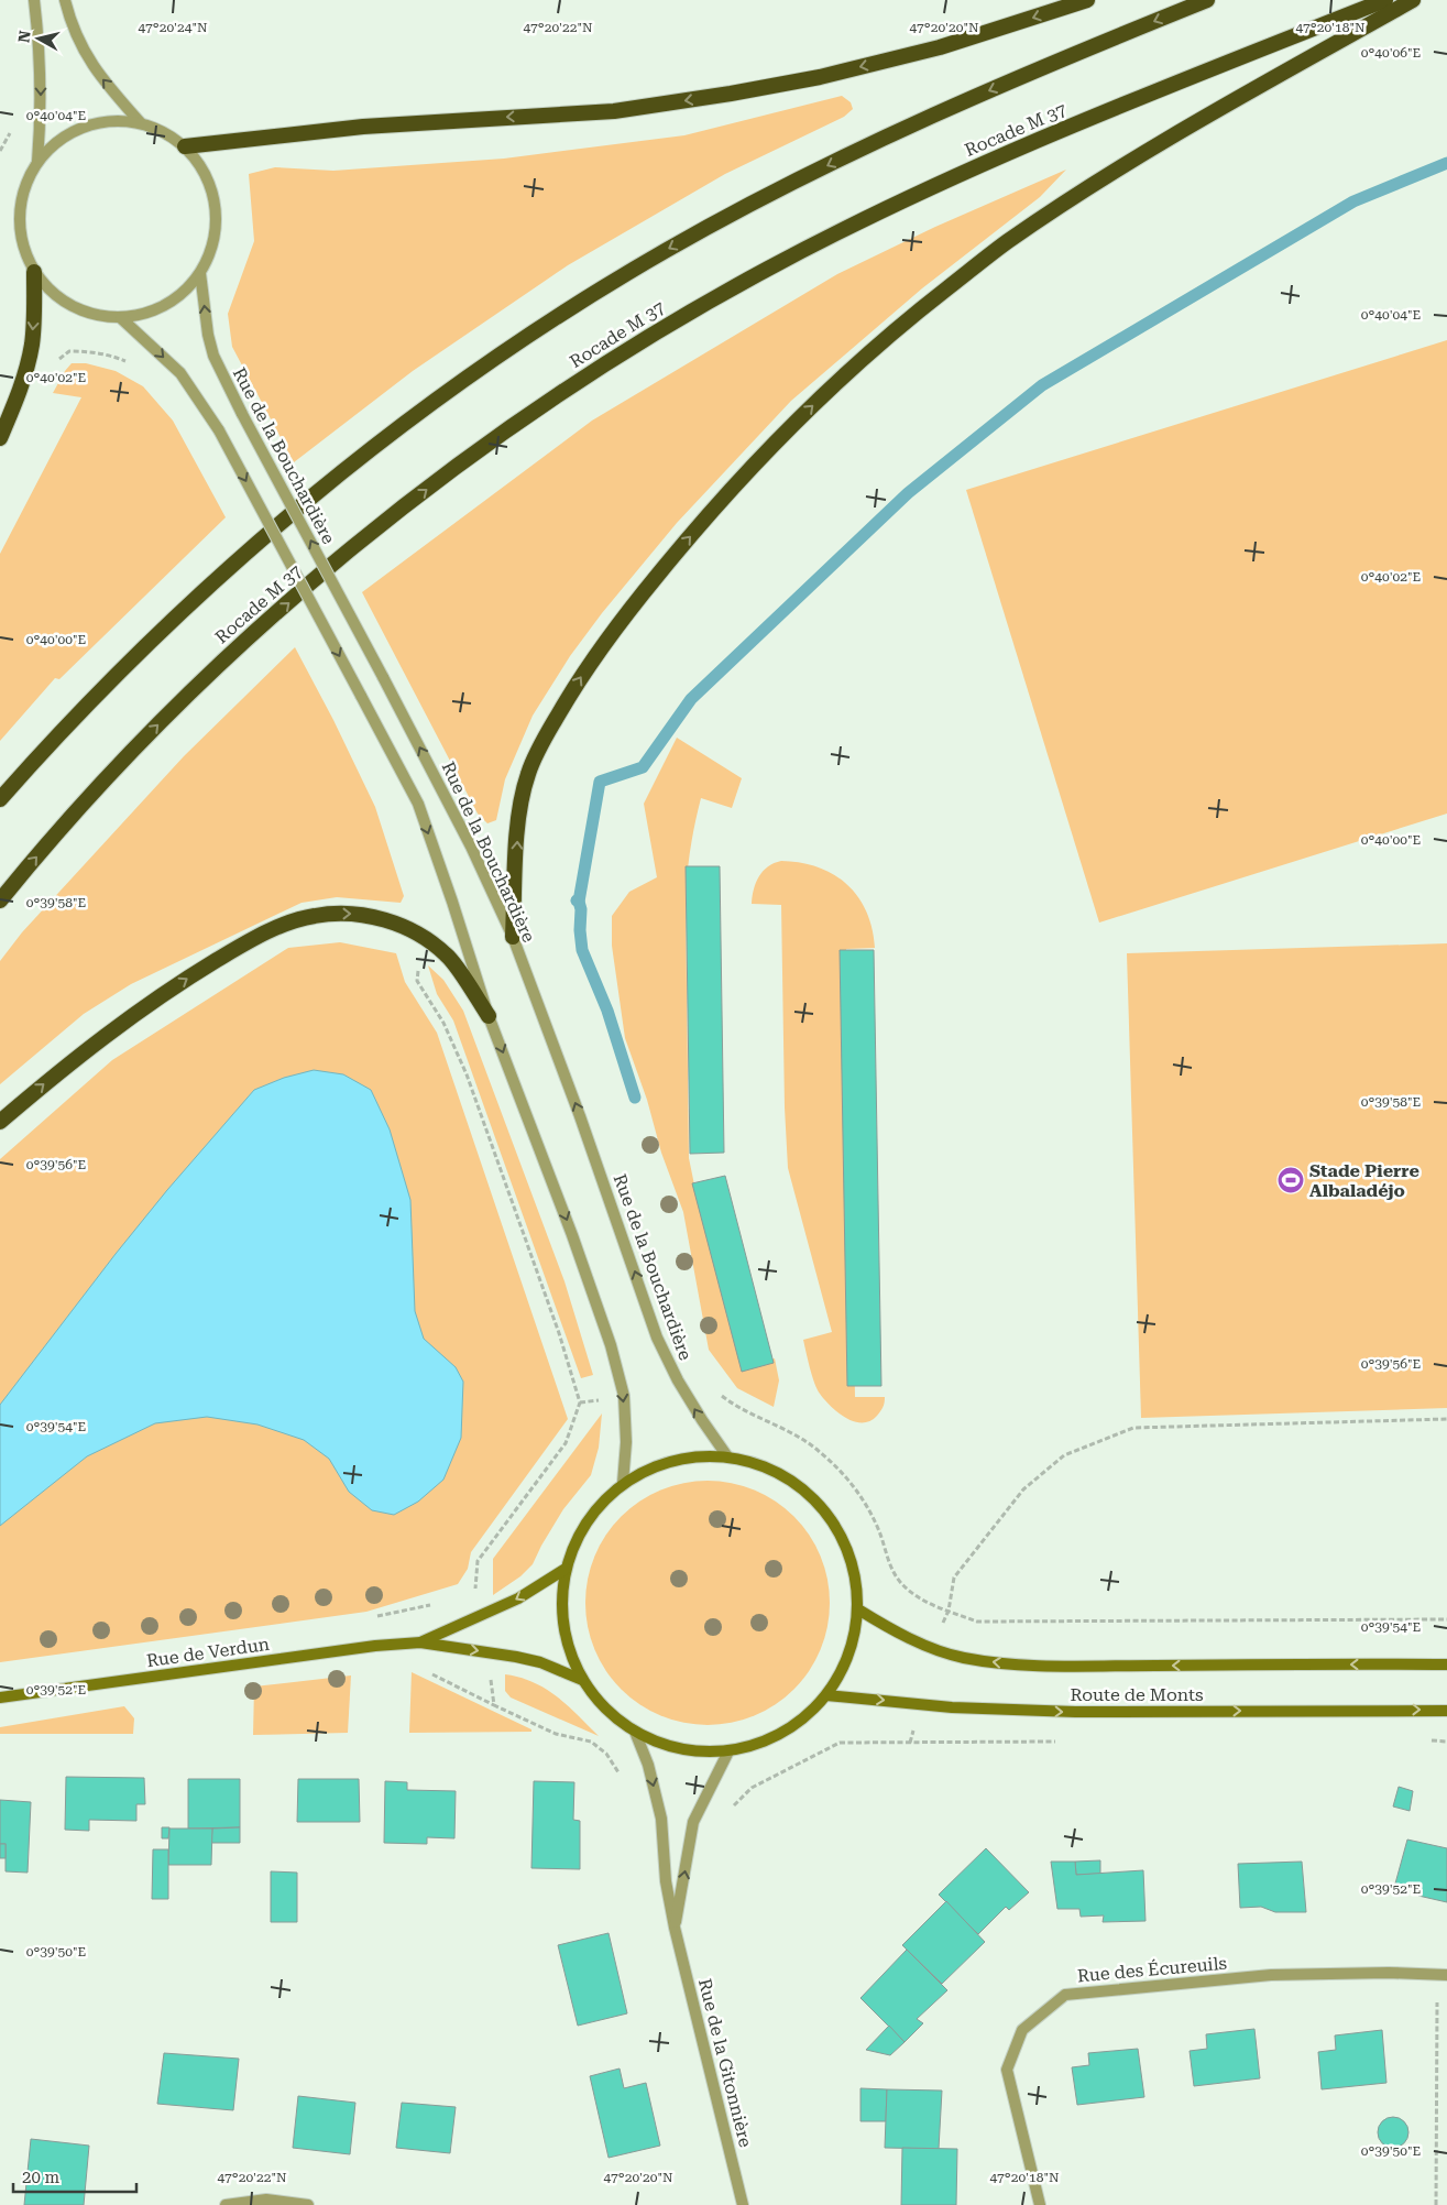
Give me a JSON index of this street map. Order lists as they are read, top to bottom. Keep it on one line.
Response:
{"streets":{"highway":["Rocade M 37"],"main road":["Rue de Verdun","Route de Monts"],"street":["Rue de la Bouchardière","Rue des Écureuils","Rue de la Gitonnière"]},"places":{"sports":["Stade Pierre Albaladéjo"]},"scale_bar":"20 m","north":"left","coordinates":["47°20'24\"N","47°20'22\"N","47°20'20\"N","47°20'18\"N","0°40'06\"E","0°40'04\"E","0°40'02\"E","0°40'00\"E","0°39'58\"E","0°39'56\"E","0°39'54\"E","0°39'52\"E","0°39'50\"E"]}
